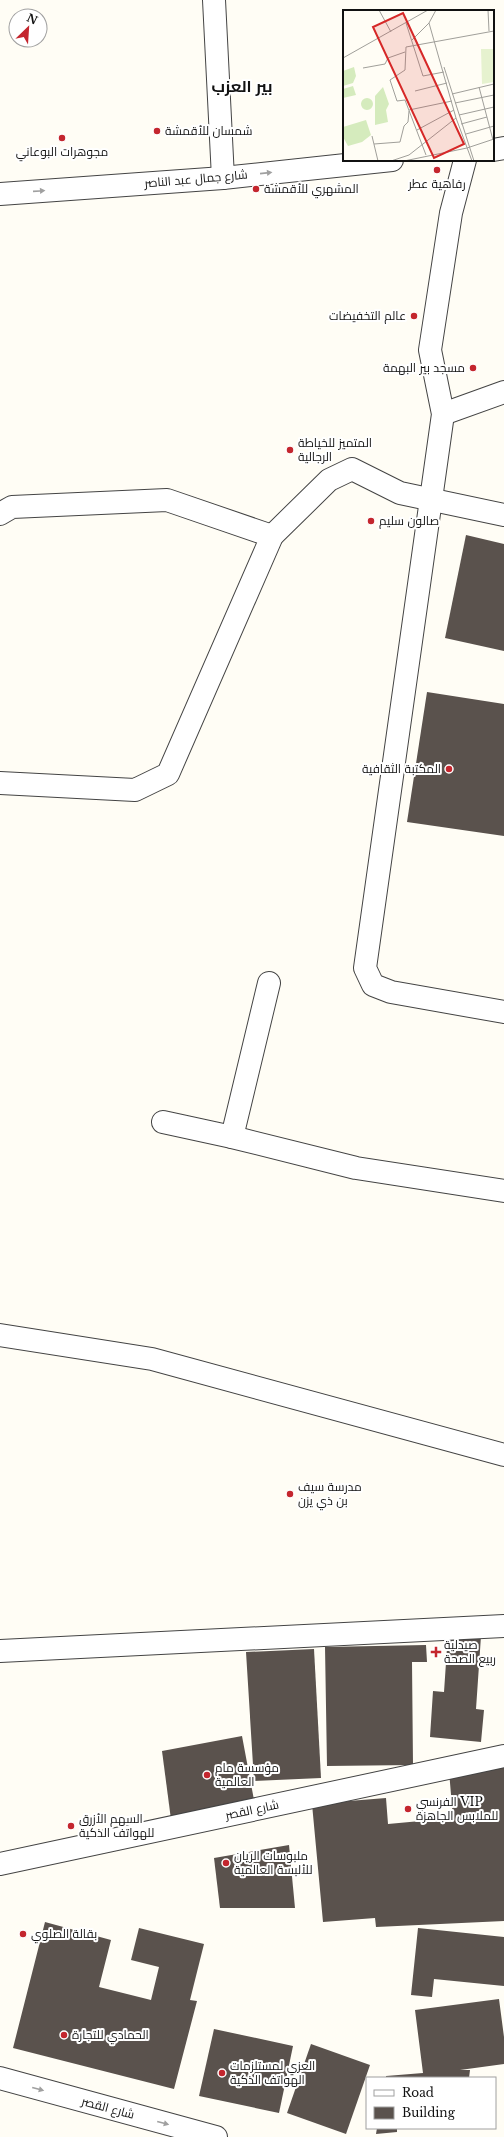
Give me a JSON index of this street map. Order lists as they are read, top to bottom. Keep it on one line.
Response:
{"streets":{"street":["شارع جمال عبد الناصر","شارع القصر"]},"one_way":["شارع جمال عبد الناصر"],"districts":["بير العزب"],"places":{"other":["شمسان للأقمشة","مجوهرات البوعاني","رفاهية عطر","المشهري للأقمشة","عالم التخفيضات","مسجد بير البهمة","المتميز للخياطة الرجالية","صالون سليم","المكتبة الثقافية","مدرسة سيف بن ذي يزن","مؤسسة مام العالمية","الفرنسي VIP للملابس الجاهزة","السهم الأزرق للهواتف الذكية","ملبوسات الريان للألبسة العالمية","بقالة الصلوي","الحمادي للتجارة","العزي لمستلزمات الهواتف الذكية"],"health":["صيدلية ربيع الصحة"]},"legend":["Road","Building"],"north":"top right"}
